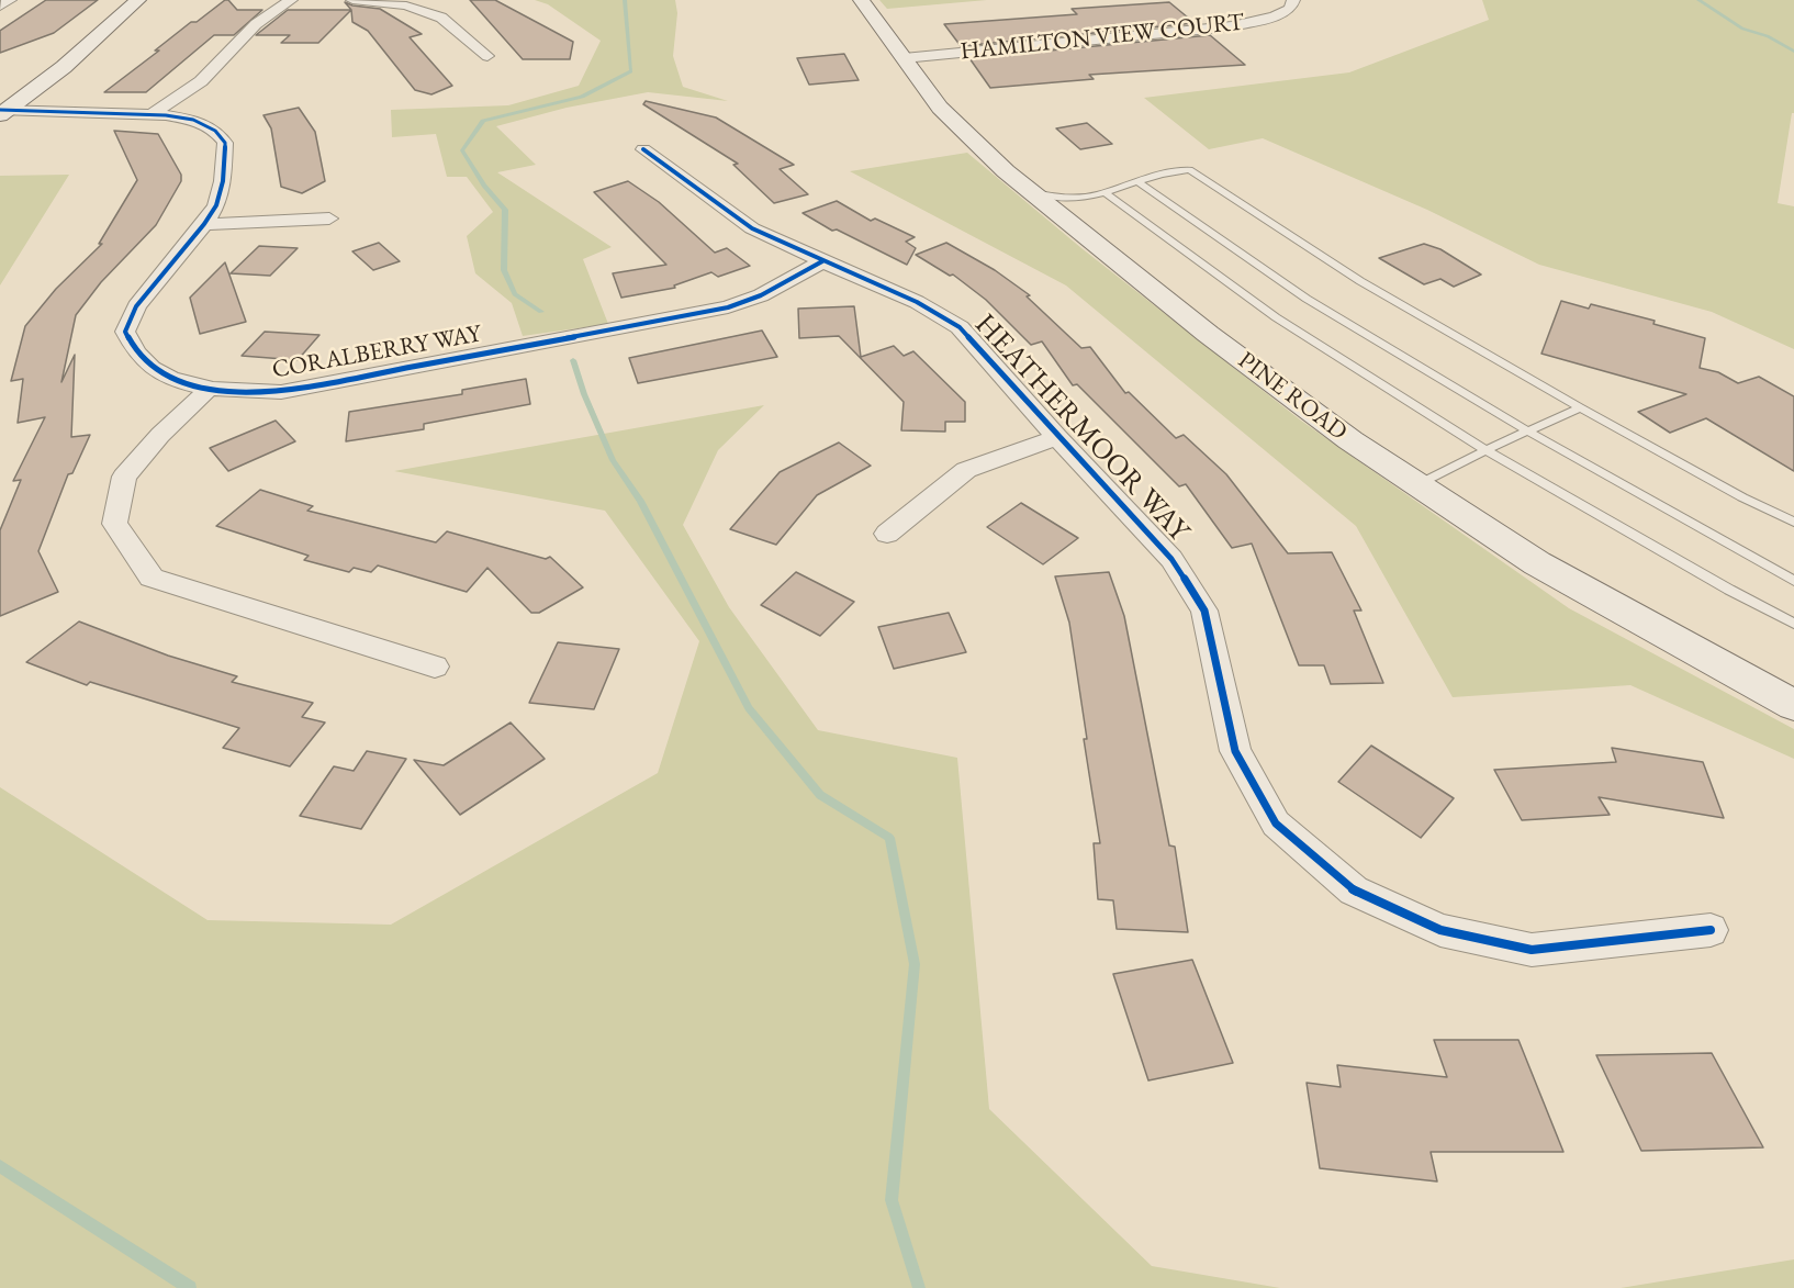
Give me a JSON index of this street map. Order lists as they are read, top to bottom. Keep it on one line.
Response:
{"streets":{"street":["HAMILTON VIEW COURT","CORALBERRY WAY","PINE ROAD","HEATHERMOOR WAY"]},"crossings":[["HAMILTON VIEW COURT","PINE ROAD"],["CORALBERRY WAY","HEATHERMOOR WAY"]]}
